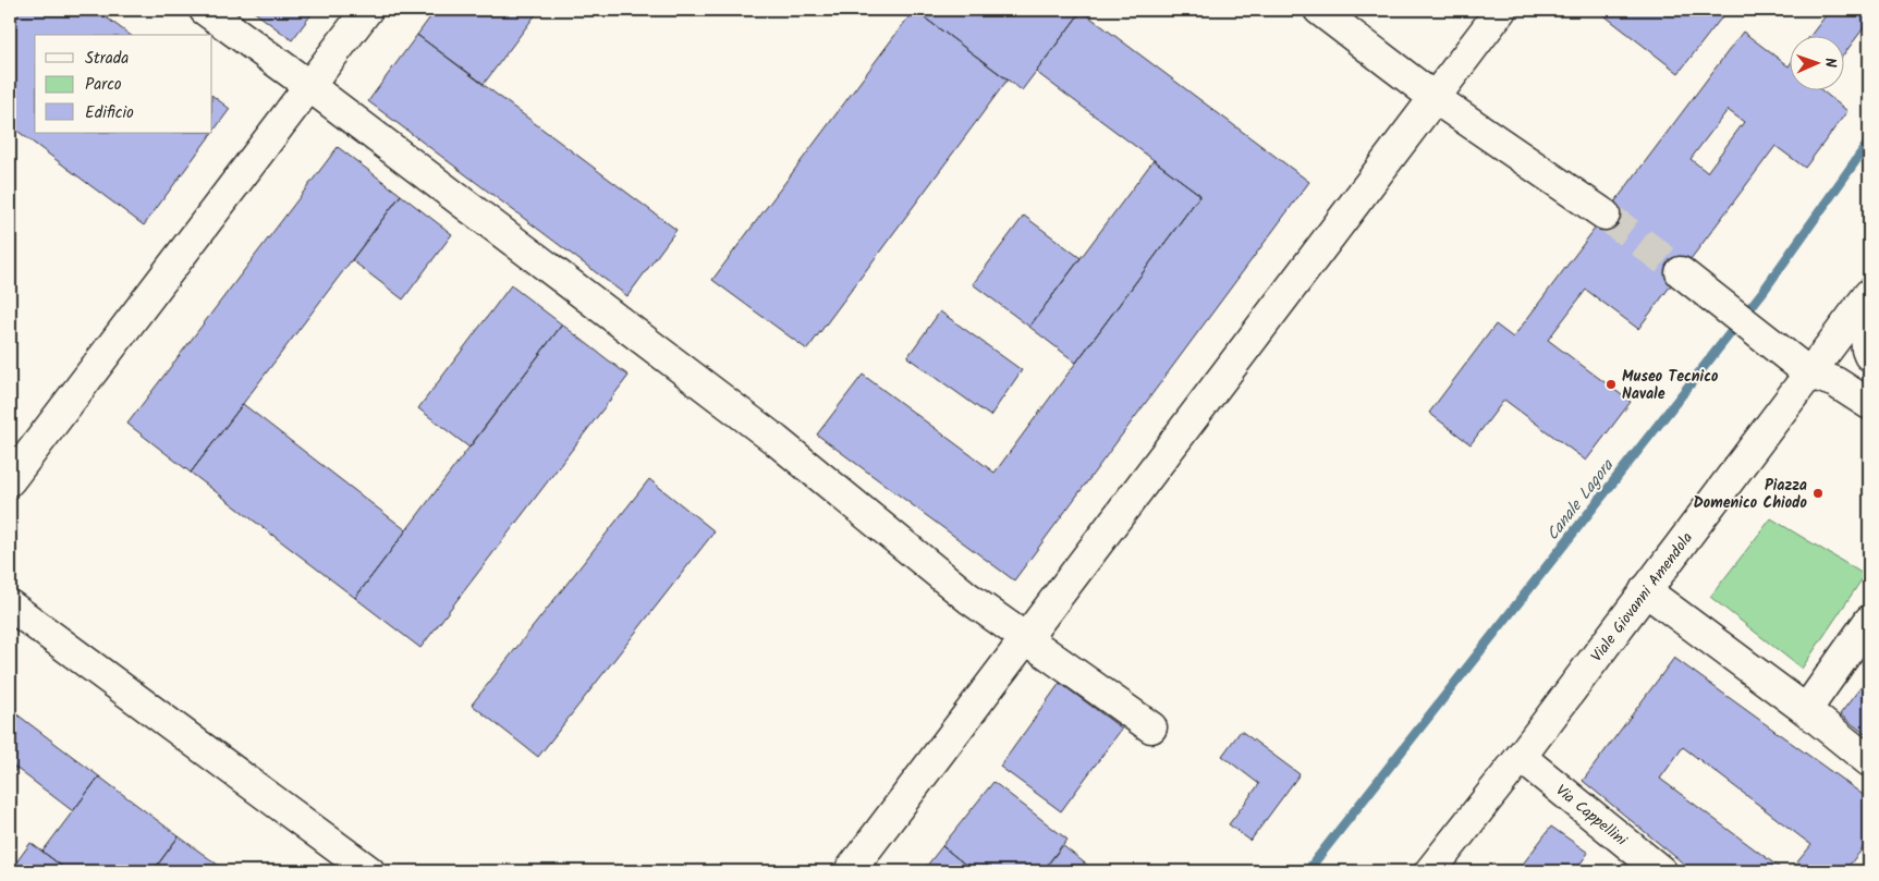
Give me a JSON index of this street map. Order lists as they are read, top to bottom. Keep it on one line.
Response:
{"streets":{"street":["Viale Giovanni Amendola","Via Cappellini"]},"crossings":[["Viale Giovanni Amendola","Via Cappellini"]],"water":["Canale Lagora"],"places":["Museo Tecnico Navale","Piazza Domenico Chiodo"],"legend":["Strada","Parco","Edificio"],"north":"right"}
